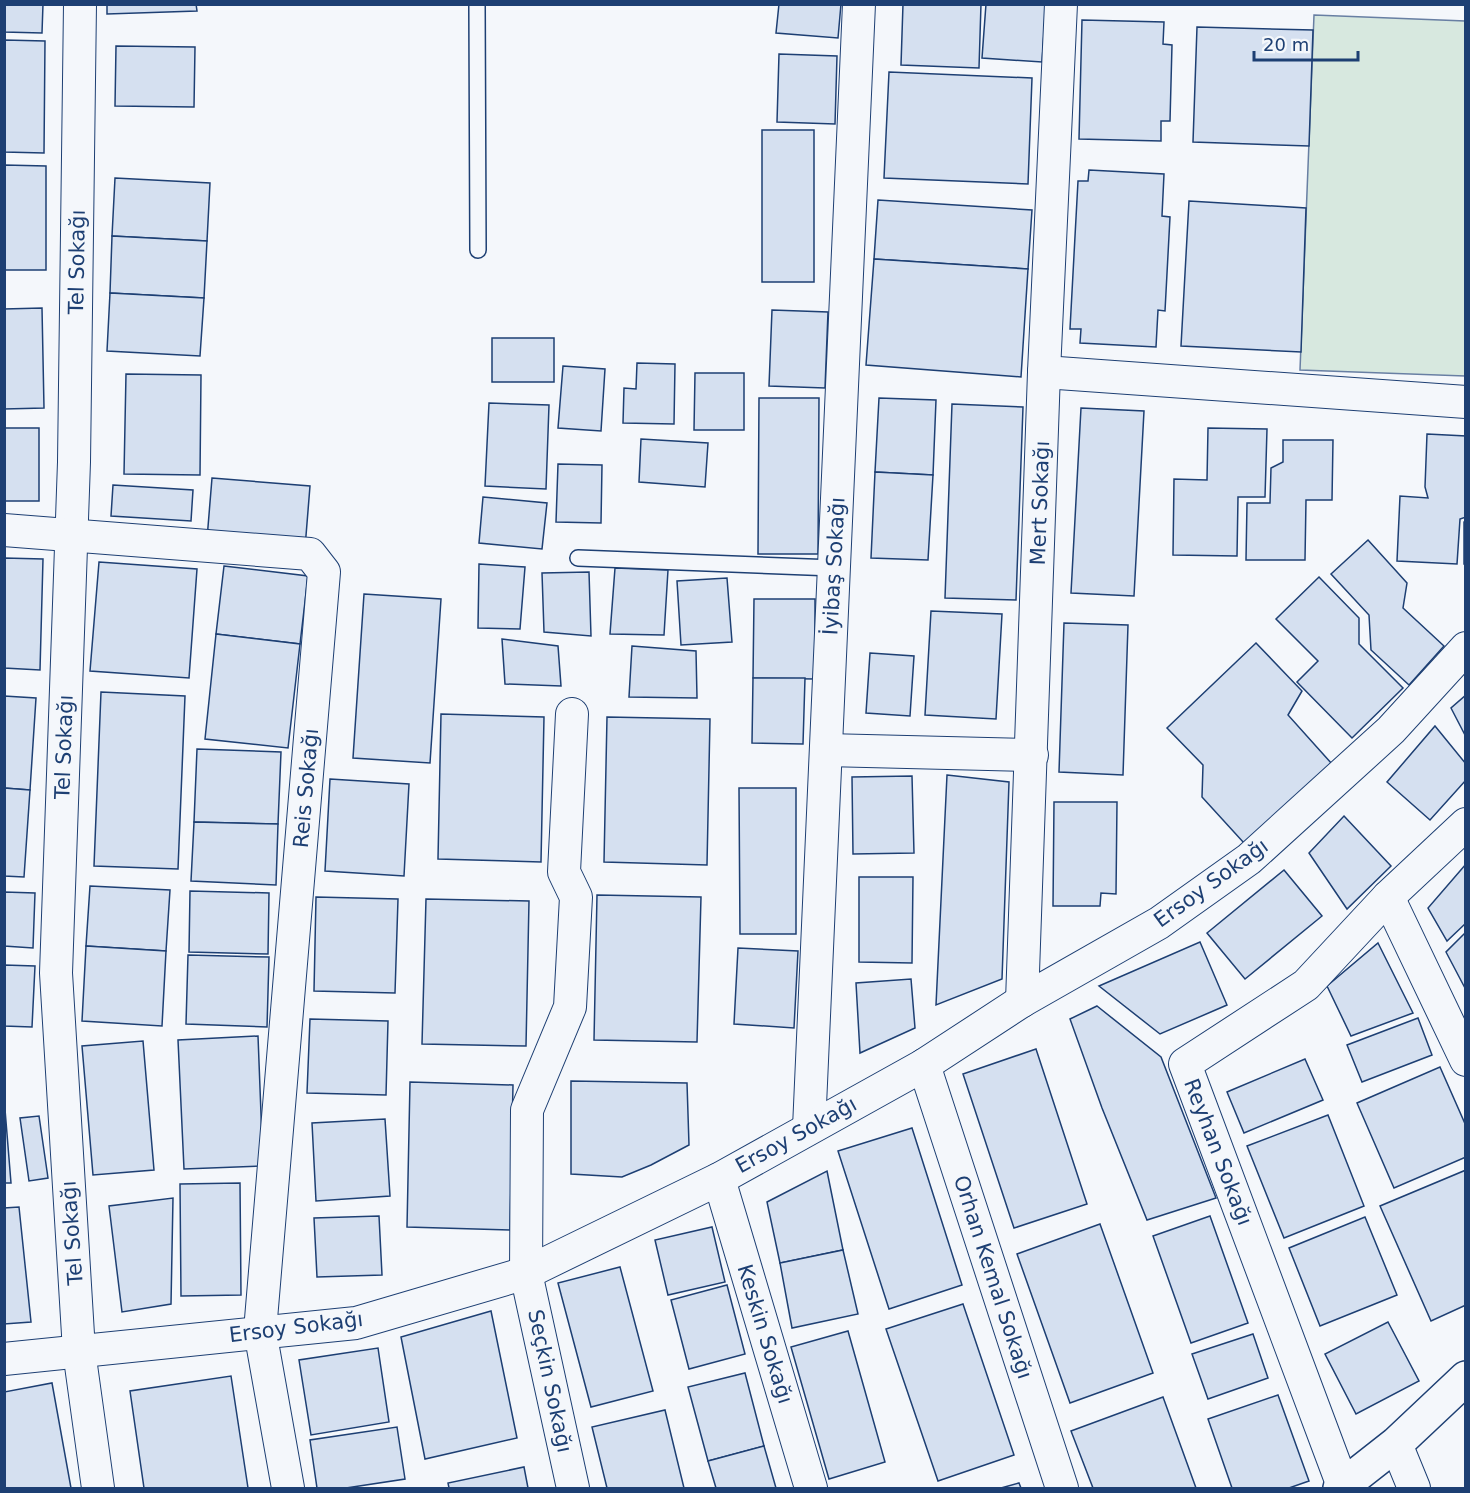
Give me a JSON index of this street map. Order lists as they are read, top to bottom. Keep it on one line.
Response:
{"streets":{"street":["Tel Sokağı","Mert Sokağı","İyibaş Sokağı","Reis Sokağı","Ersoy Sokağı","Reyhan Sokağı","Orhan Kemal Sokağı","Keskin Sokağı","Seçkin Sokağı"]},"crossings":[["Tel Sokağı","Reis Sokağı"],["Tel Sokağı","Ersoy Sokağı"],["Mert Sokağı","Ersoy Sokağı"],["İyibaş Sokağı","Ersoy Sokağı"],["Reis Sokağı","Ersoy Sokağı"],["Ersoy Sokağı","Orhan Kemal Sokağı"],["Ersoy Sokağı","Keskin Sokağı"],["Ersoy Sokağı","Seçkin Sokağı"]],"scale_bar":"20 m"}
